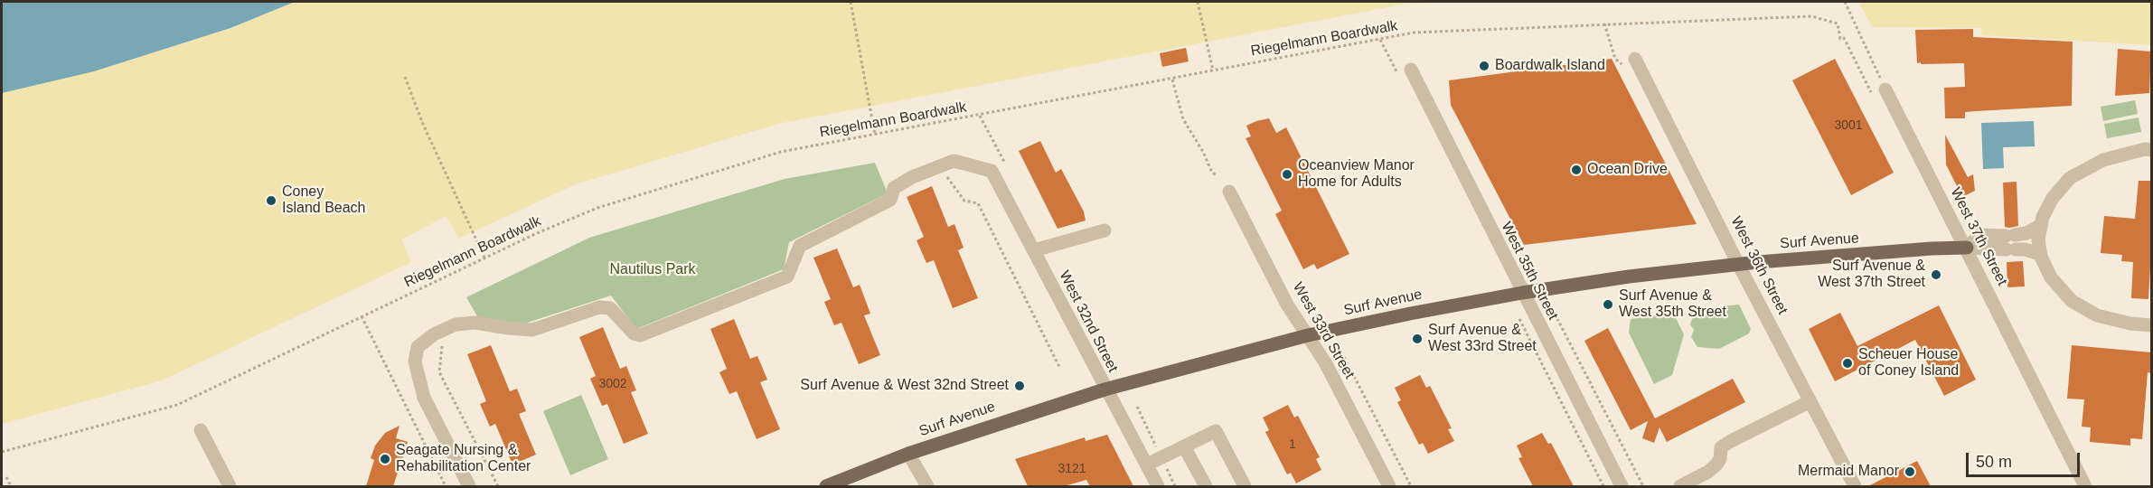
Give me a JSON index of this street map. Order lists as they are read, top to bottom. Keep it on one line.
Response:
{"streets":{"main road":["Surf Avenue"],"street":["West 37th Street","West 36th Street","West 35th Street","West 32nd Street","West 33rd Street"],"path":["Riegelmann Boardwalk"]},"crossings":[["Riegelmann Boardwalk","West 37th Street"],["West 37th Street","Surf Avenue"],["Surf Avenue","West 36th Street"],["Surf Avenue","West 35th Street"],["Surf Avenue","West 32nd Street"],["Surf Avenue","West 33rd Street"]],"parks":["Nautilus Park"],"places":["Boardwalk Island","Ocean Drive","Oceanview Manor Home for Adults","Coney Island Beach","Surf Avenue & West 37th Street","Surf Avenue & West 35th Street","Surf Avenue & West 33rd Street","Scheuer House of Coney Island","Surf Avenue & West 32nd Street","Seagate Nursing & Rehabilitation Center","Mermaid Manor"],"house_numbers":["3001","3002","1","3121"],"scale_bar":"50 m"}
